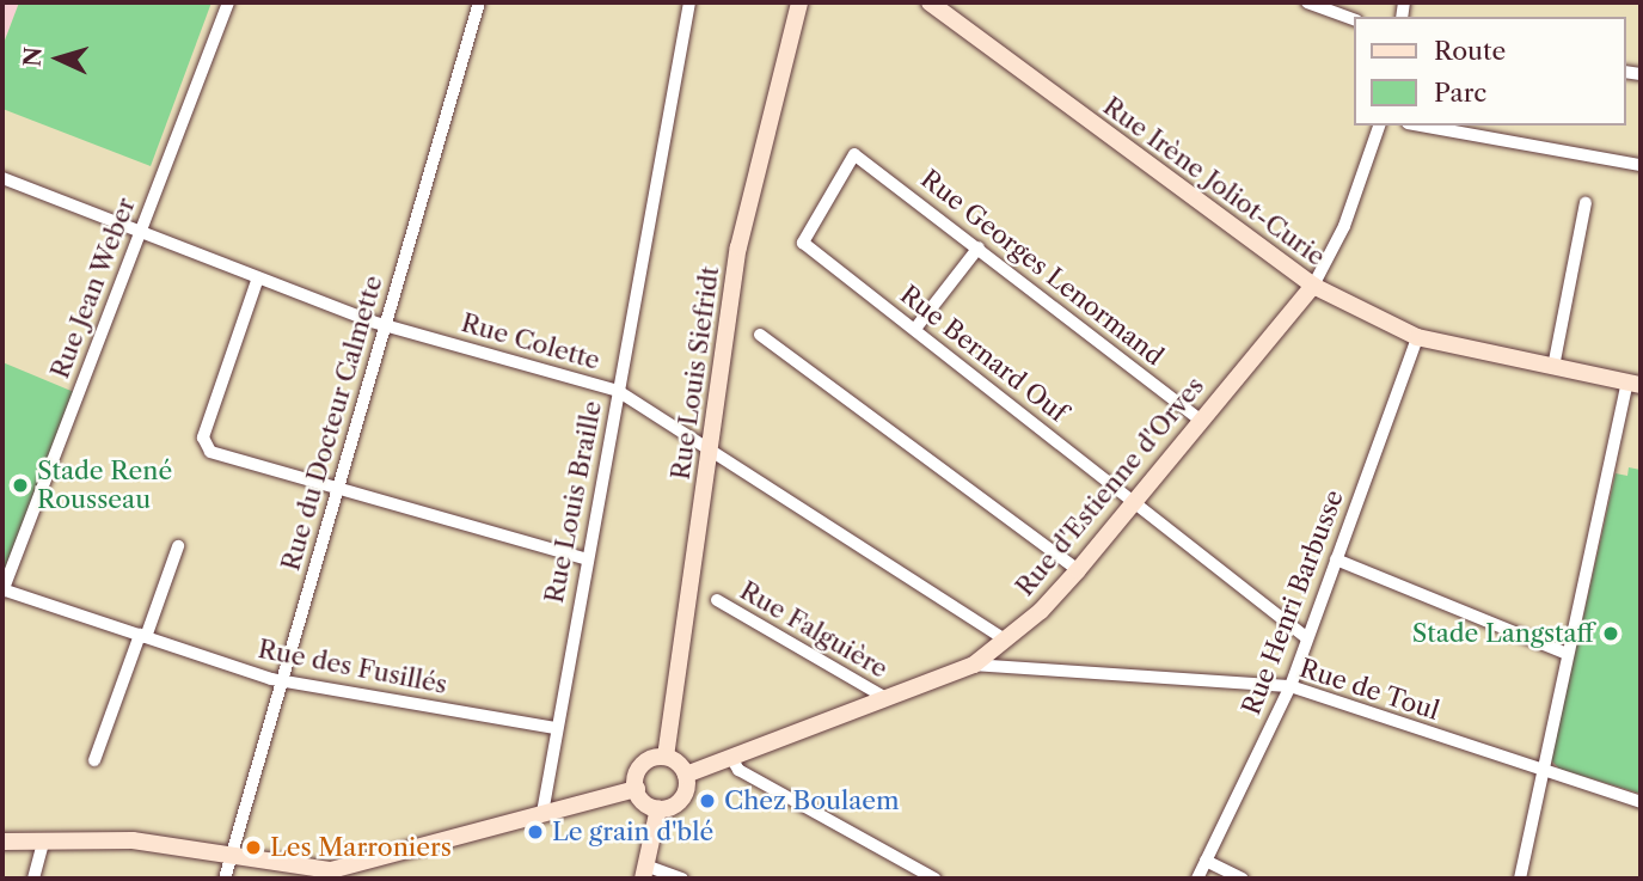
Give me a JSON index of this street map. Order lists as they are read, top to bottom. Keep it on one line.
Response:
{"streets":{"street":["Rue Irène Joliot-Curie","Rue Georges Lenormand","Rue Jean Weber","Rue Colette","Rue Bernard Ouf","Rue Louis Siefridt","Rue du Docteur Calmette","Rue d'Estienne d'Orves","Rue Louis Braille","Rue Henri Barbusse","Rue Falguière","Rue des Fusillés","Rue de Toul"]},"crossings":[["Rue Irène Joliot-Curie","Rue d'Estienne d'Orves"],["Rue Irène Joliot-Curie","Rue Henri Barbusse"],["Rue Georges Lenormand","Rue Bernard Ouf"],["Rue Georges Lenormand","Rue d'Estienne d'Orves"],["Rue Jean Weber","Rue Colette"],["Rue Jean Weber","Rue des Fusillés"],["Rue Colette","Rue Louis Siefridt"],["Rue Colette","Rue du Docteur Calmette"],["Rue Colette","Rue d'Estienne d'Orves"],["Rue Colette","Rue Louis Braille"],["Rue Bernard Ouf","Rue d'Estienne d'Orves"],["Rue Bernard Ouf","Rue Henri Barbusse"],["Rue Louis Siefridt","Rue d'Estienne d'Orves"],["Rue du Docteur Calmette","Rue des Fusillés"],["Rue d'Estienne d'Orves","Rue Falguière"],["Rue d'Estienne d'Orves","Rue de Toul"],["Rue Louis Braille","Rue des Fusillés"],["Rue Henri Barbusse","Rue de Toul"]],"places":["Stade René Rousseau","Stade Langstaff","Chez Boulaem","Le grain d'blé","Les Marroniers"],"legend":["Route","Parc"],"north":"left"}
